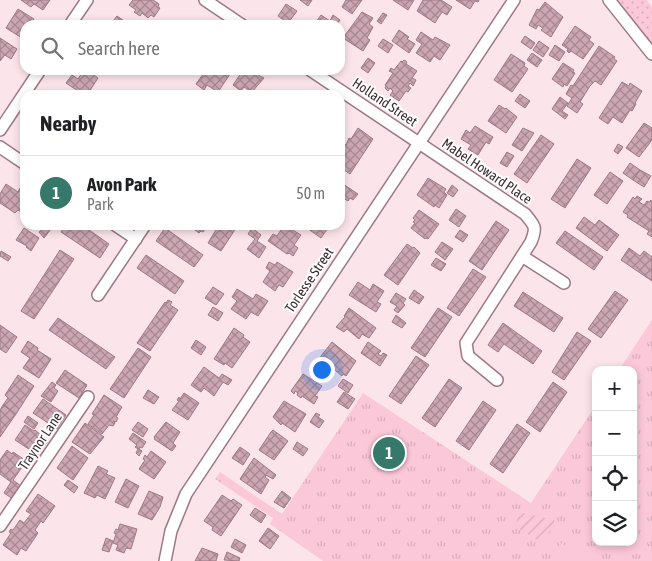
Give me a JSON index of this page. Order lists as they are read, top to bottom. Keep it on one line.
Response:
{"streets":{"street":["Holland Street","Mabel Howard Place","Torlesse Street","Traynor Lane"]},"crossings":[["Holland Street","Mabel Howard Place"],["Holland Street","Torlesse Street"],["Mabel Howard Place","Torlesse Street"]],"page":{"search":"Search here","heading":"Nearby","list":[{"mark":"1","name":"Avon Park","note":"Park","value":"50 m"}],"map_buttons":["+","−"],"pins":"1"}}
